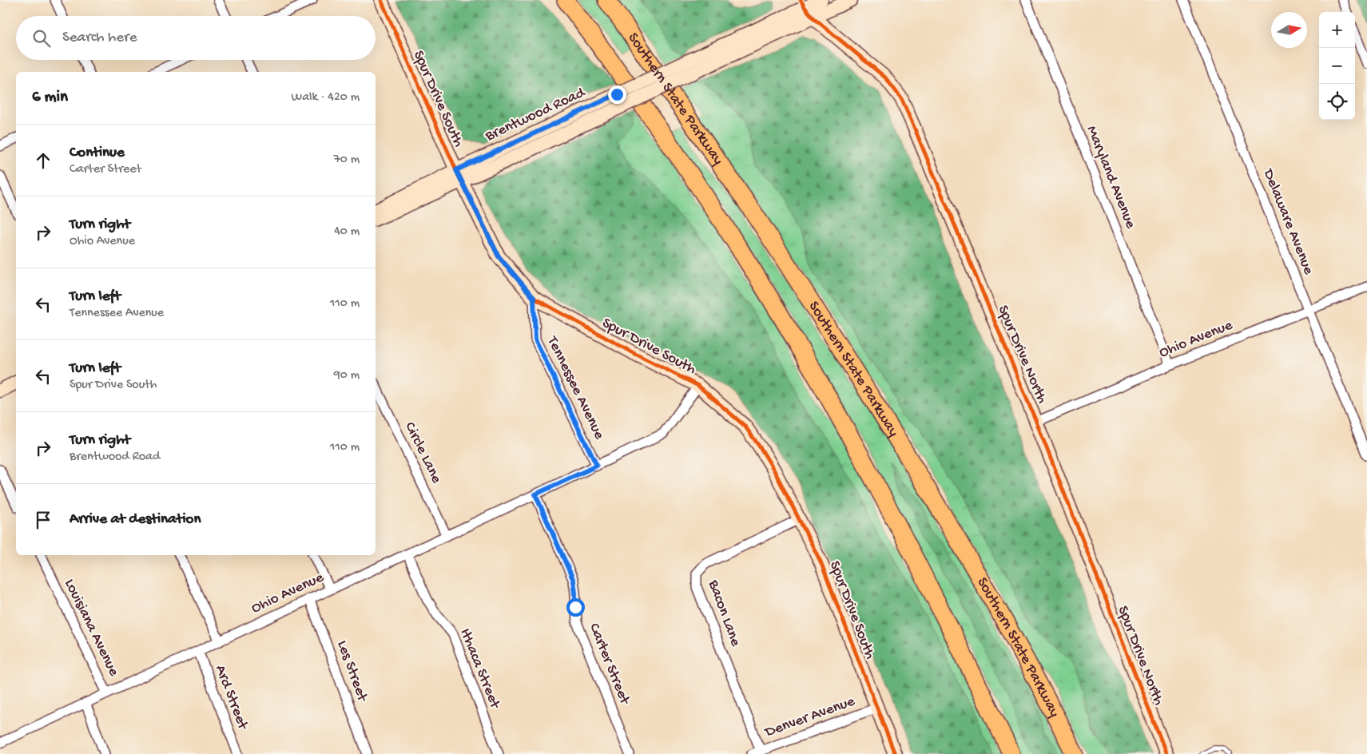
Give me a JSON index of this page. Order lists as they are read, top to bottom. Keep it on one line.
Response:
{"streets":{"highway":["Southern State Parkway"],"street":["Spur Drive South","Brentwood Road","Maryland Avenue","Delaware Avenue","Ohio Avenue","Spur Drive North","Tennessee Avenue","Circle Lane","Bacon Lane","Louisiana Avenue","Carter Street","Ithaca Street","Les Street","Ard Street","Denver Avenue"]},"crossings":[["Spur Drive South","Brentwood Road"],["Spur Drive South","Ohio Avenue"],["Spur Drive South","Tennessee Avenue"],["Spur Drive South","Bacon Lane"],["Spur Drive South","Denver Avenue"],["Brentwood Road","Spur Drive North"],["Maryland Avenue","Ohio Avenue"],["Delaware Avenue","Ohio Avenue"],["Ohio Avenue","Spur Drive North"],["Ohio Avenue","Tennessee Avenue"],["Ohio Avenue","Circle Lane"],["Ohio Avenue","Louisiana Avenue"],["Ohio Avenue","Carter Street"],["Ohio Avenue","Ithaca Street"],["Ohio Avenue","Les Street"],["Ohio Avenue","Ard Street"],["Bacon Lane","Denver Avenue"]],"north":"right","page":{"map_buttons":["+","−"],"search":"Search here","heading":["6 min","Walk · 420 m"],"list":[["Continue","Carter Street","70 m"],["Turn right","Ohio Avenue","40 m"],["Turn left","Tennessee Avenue","110 m"],["Turn left","Spur Drive South","90 m"],["Turn right","Brentwood Road","110 m"],"Arrive at destination"]}}
